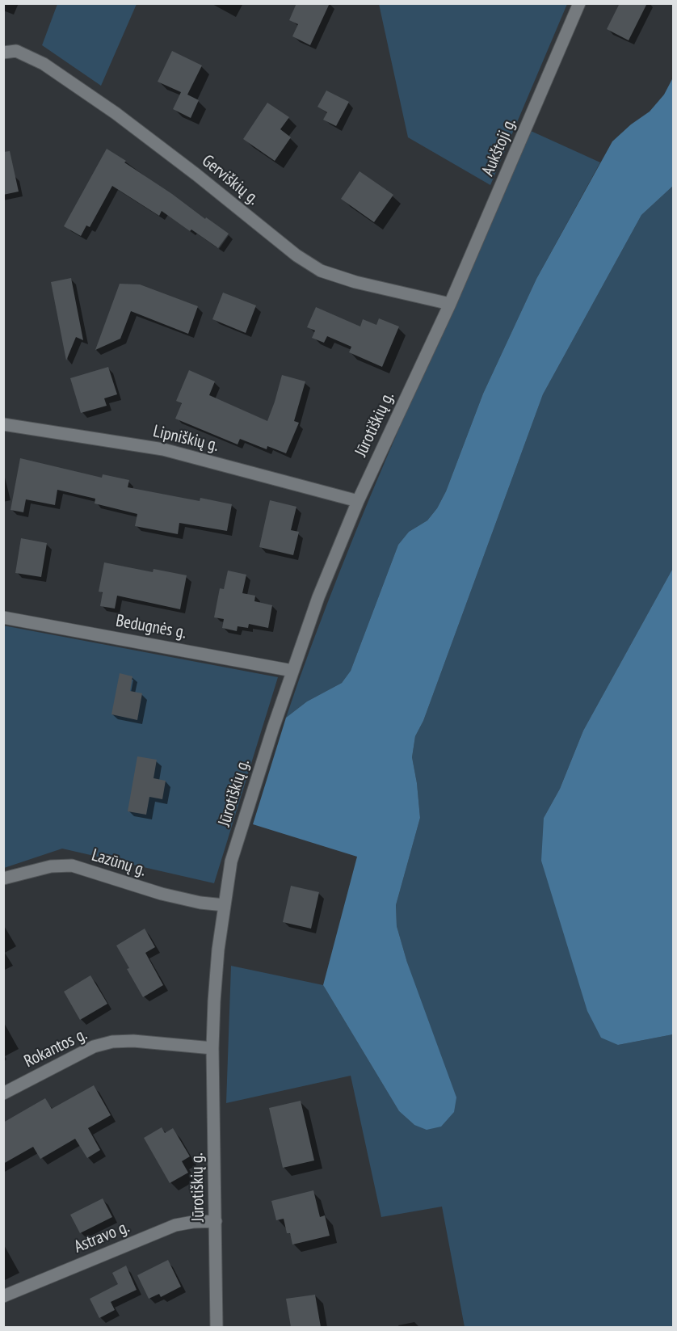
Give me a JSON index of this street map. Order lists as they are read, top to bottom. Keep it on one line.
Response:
{"streets":{"street":["Aukštoji g.","Gerviškių g.","Jūrotiškių g.","Lipniškių g.","Bedugnės g.","Lazūnų g.","Rokantos g.","Astravo g."]},"crossings":[["Aukštoji g.","Gerviškių g."],["Aukštoji g.","Jūrotiškių g."],["Gerviškių g.","Jūrotiškių g."],["Jūrotiškių g.","Lipniškių g."],["Jūrotiškių g.","Bedugnės g."],["Jūrotiškių g.","Lazūnų g."],["Jūrotiškių g.","Rokantos g."],["Jūrotiškių g.","Astravo g."]]}
